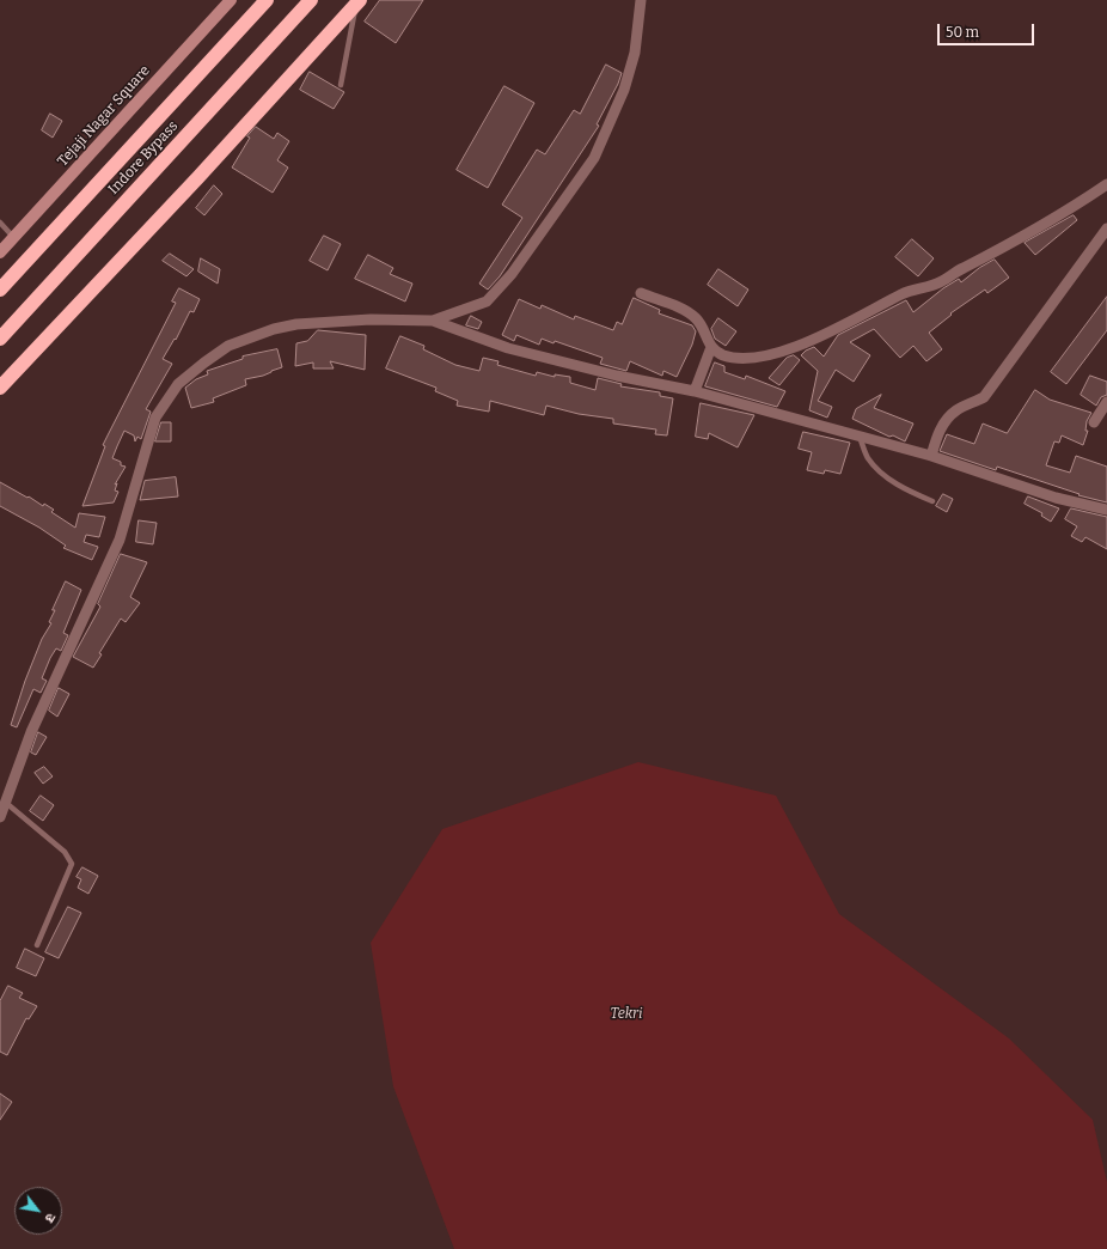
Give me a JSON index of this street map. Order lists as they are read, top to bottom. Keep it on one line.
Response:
{"streets":{"highway":["Indore Bypass"],"street":["Tejaji Nagar Square"]},"parks":["Tekri"],"scale_bar":"50 m","north":"bottom right"}
